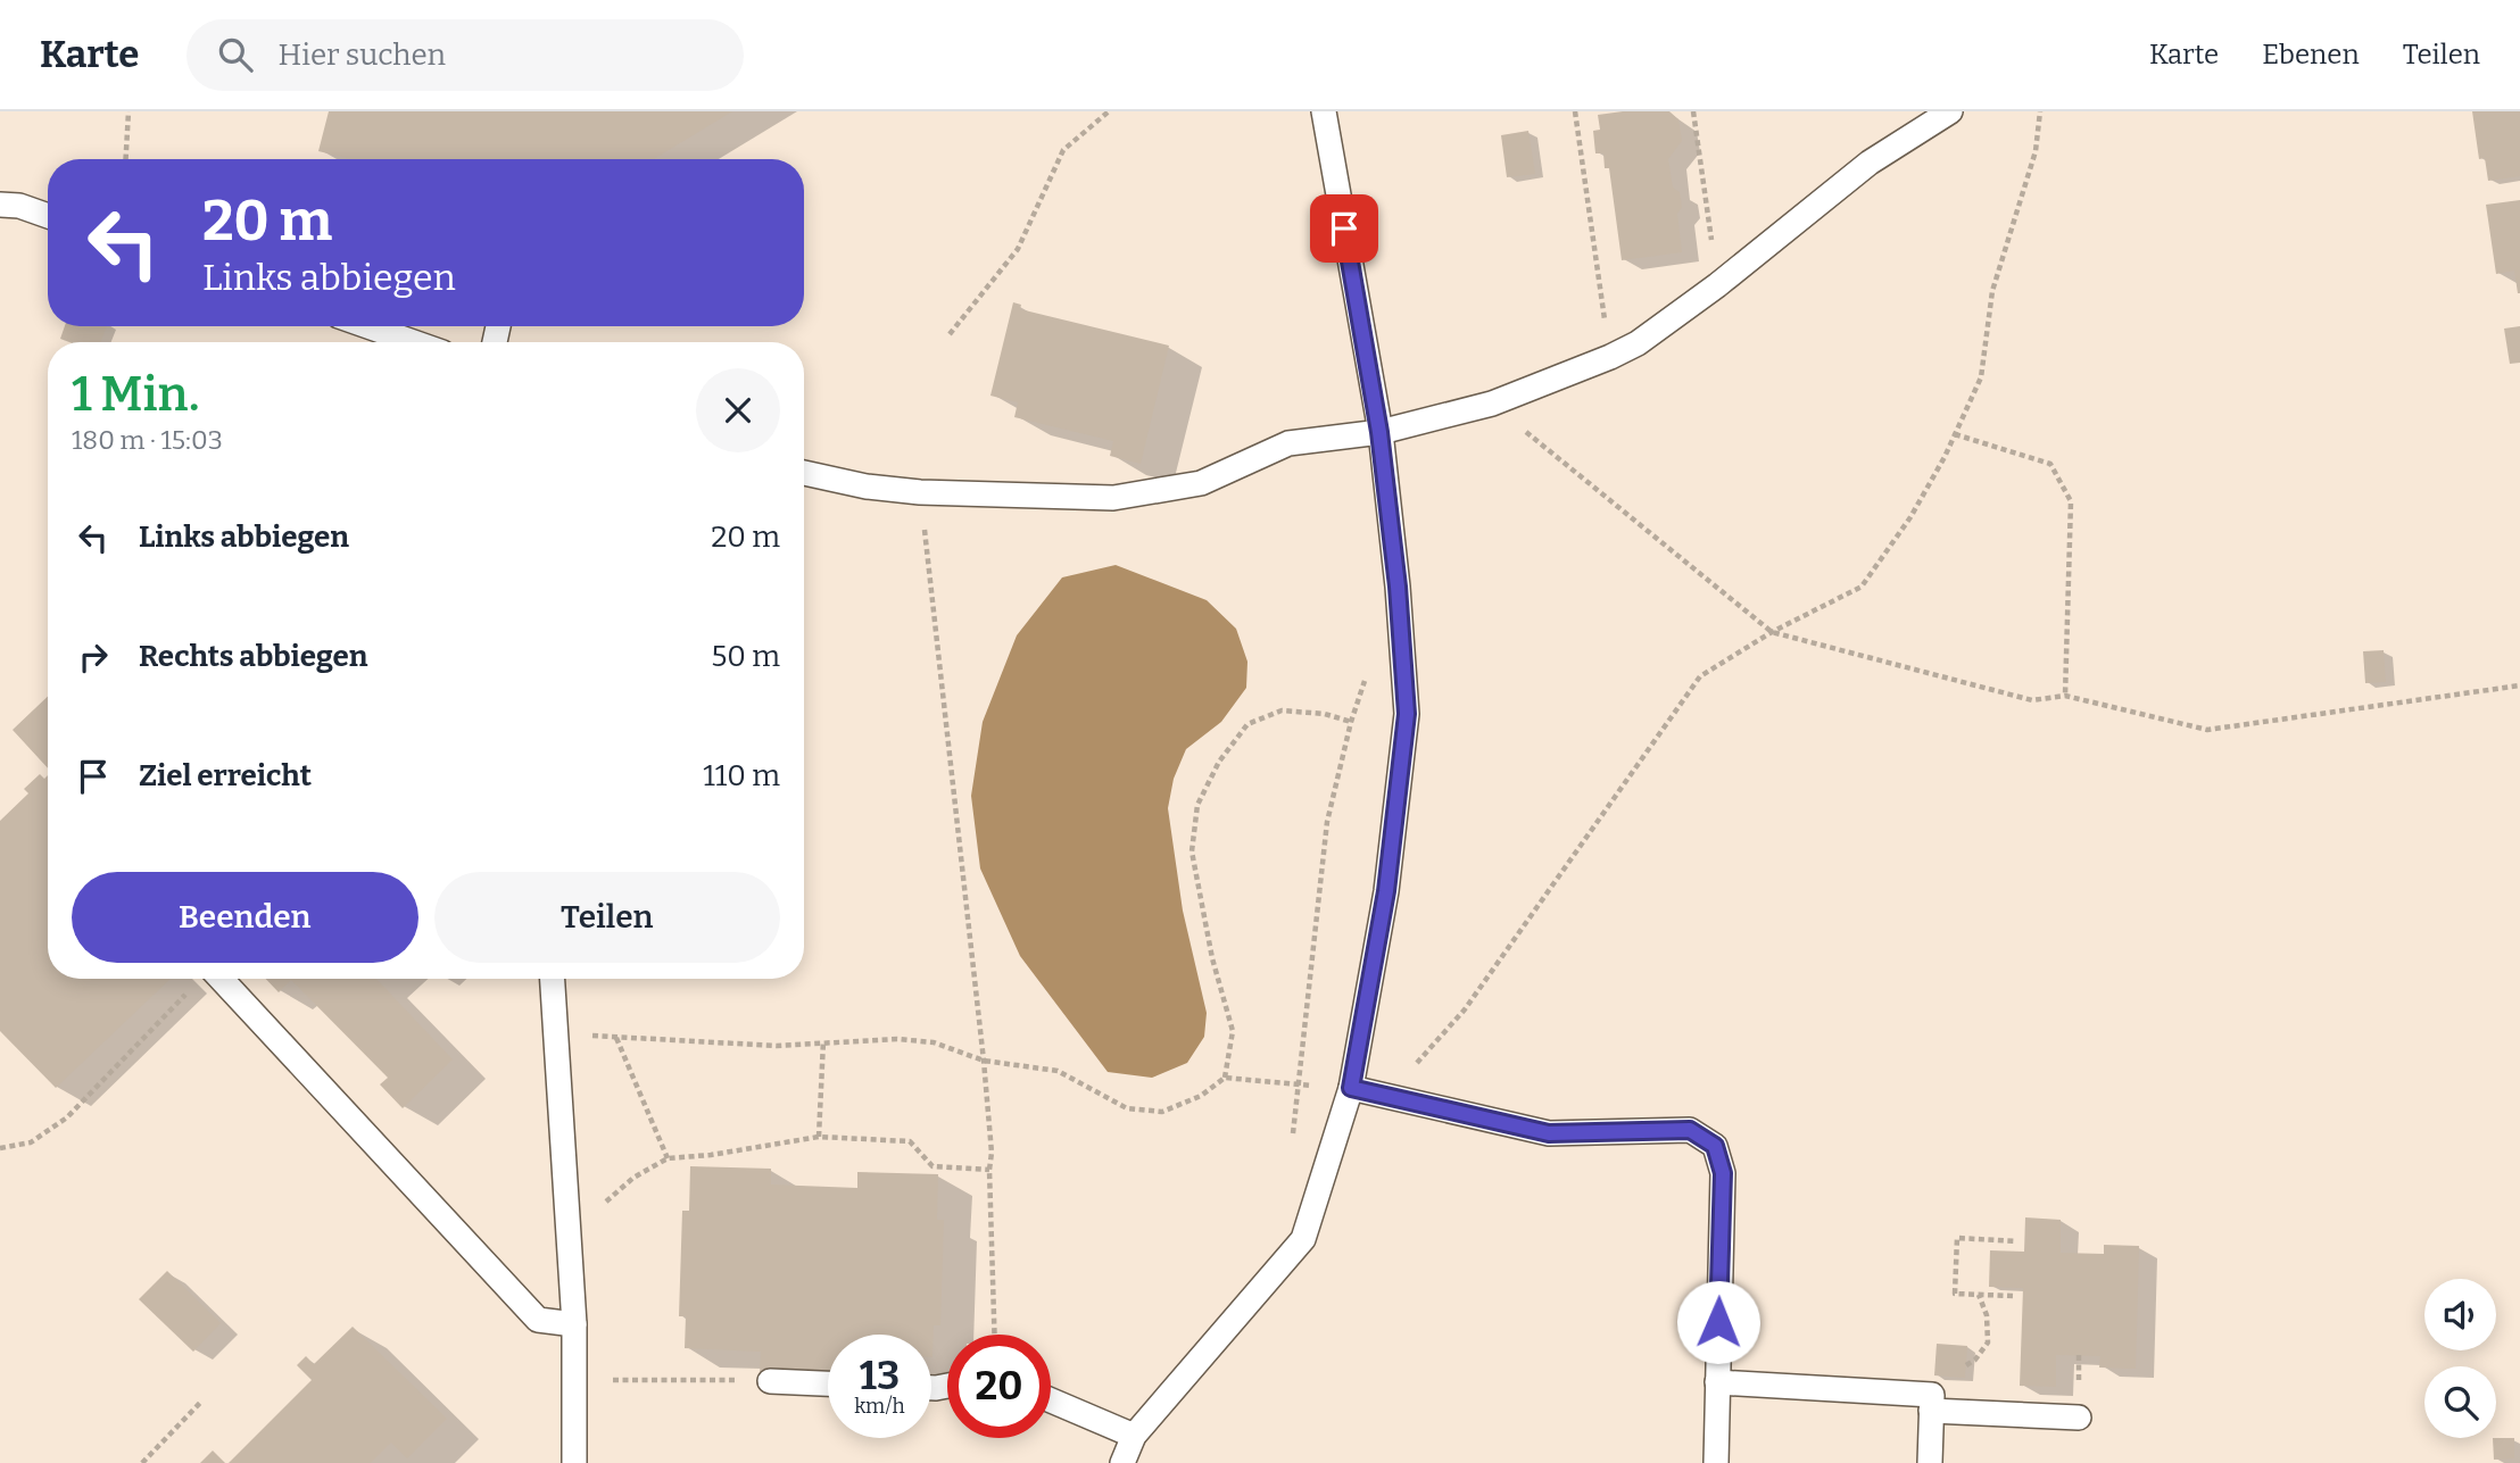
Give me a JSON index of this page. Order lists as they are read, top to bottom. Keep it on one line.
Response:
{"page":{"header":"Karte","search":"Hier suchen","nav":["Karte","Ebenen","Teilen"],"turn":["20 m","Links abbiegen"],"heading":["1 Min.","180 m · 15:03"],"list":[{"name":"Links abbiegen","value":"20 m"},{"name":"Rechts abbiegen","value":"50 m"},{"name":"Ziel erreicht","value":"110 m"}],"buttons":["Beenden","Teilen"],"speed":"13 km/h","limit":"20"}}
